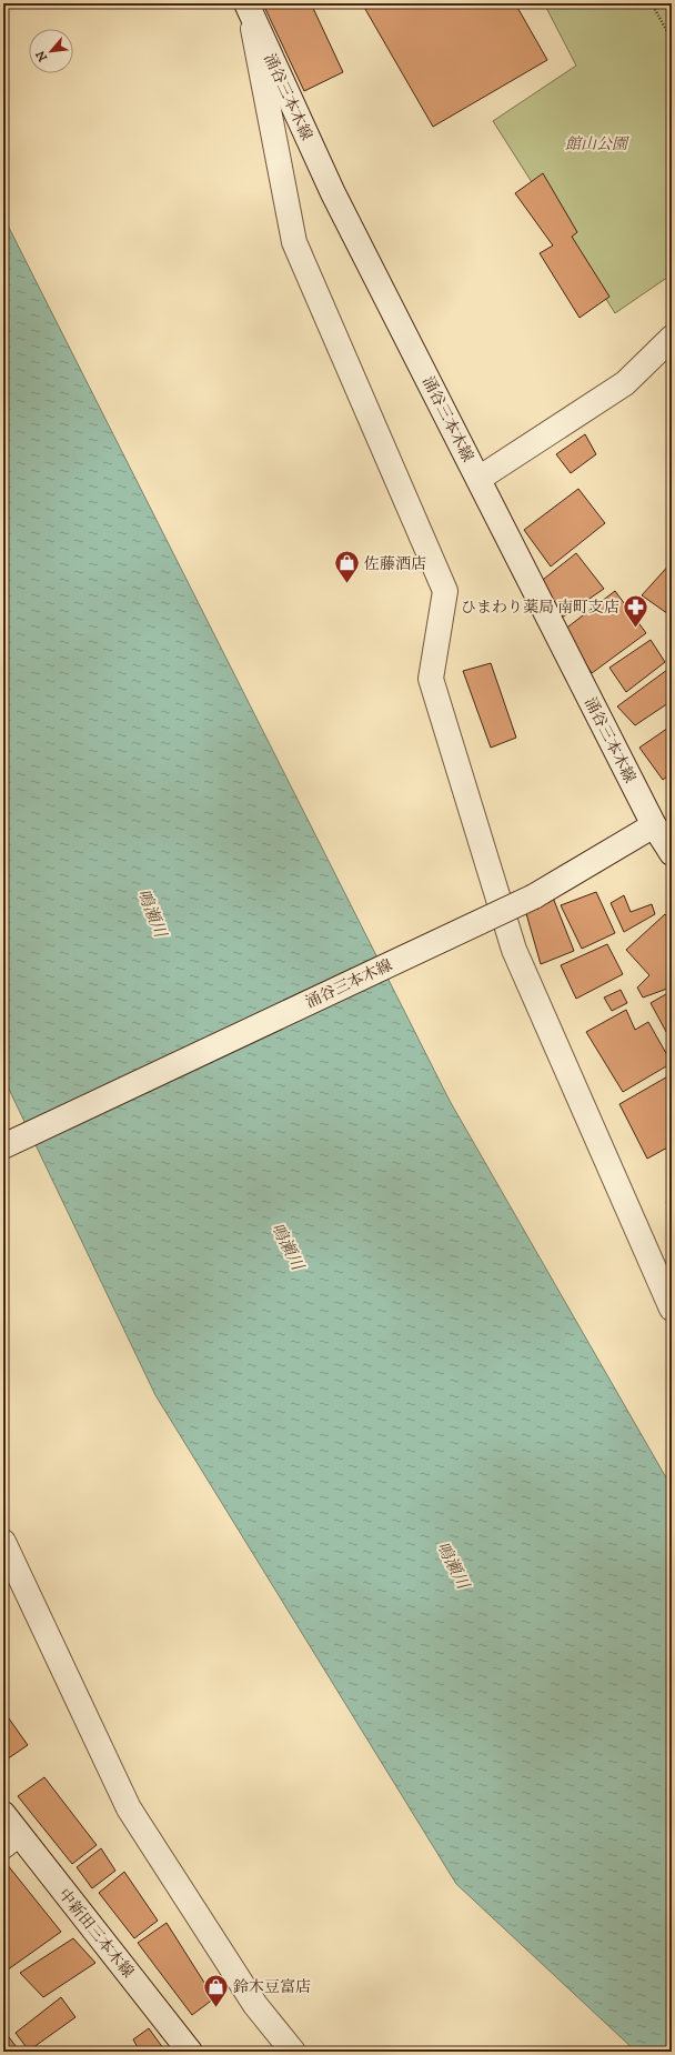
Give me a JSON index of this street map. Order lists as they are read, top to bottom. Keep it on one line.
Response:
{"streets":{"street":["涌谷三本木線","中新田三本木線"]},"water":["鳴瀬川"],"parks":["館山公園"],"places":{"shop":["佐藤酒店","鈴木豆富店"],"pharmacy":["ひまわり薬局 南町支店"]},"north":"bottom left"}
